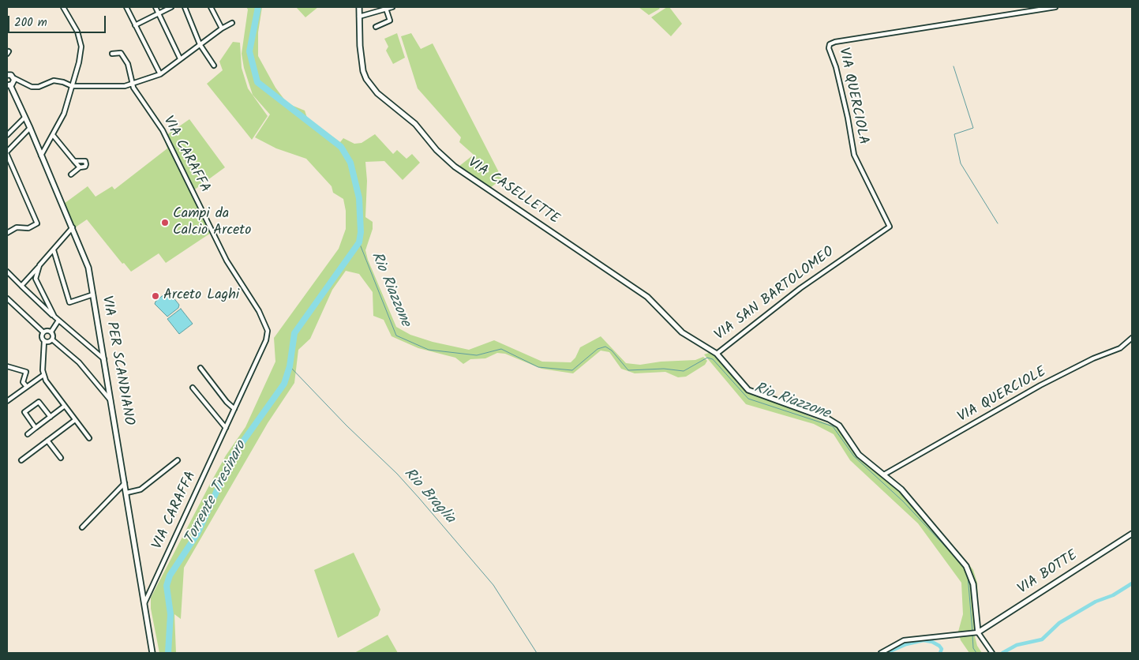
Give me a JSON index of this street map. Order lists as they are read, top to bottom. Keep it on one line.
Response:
{"streets":{"street":["VIA QUERCIOLA","VIA CARAFFA","VIA CASELLETTE","VIA SAN BARTOLOMEO","VIA PER SCANDIANO","VIA QUERCIOLE","VIA BOTTE"]},"crossings":[["VIA QUERCIOLA","VIA SAN BARTOLOMEO"],["VIA CARAFFA","VIA PER SCANDIANO"],["VIA CASELLETTE","VIA SAN BARTOLOMEO"],["VIA SAN BARTOLOMEO","VIA QUERCIOLE"],["VIA SAN BARTOLOMEO","VIA BOTTE"]],"water":["Rio Riazzone","Torrente Tresinaro","Rio Braglia"],"places":["Campi da Calcio Arceto","Arceto Laghi"],"scale_bar":"200 m"}
